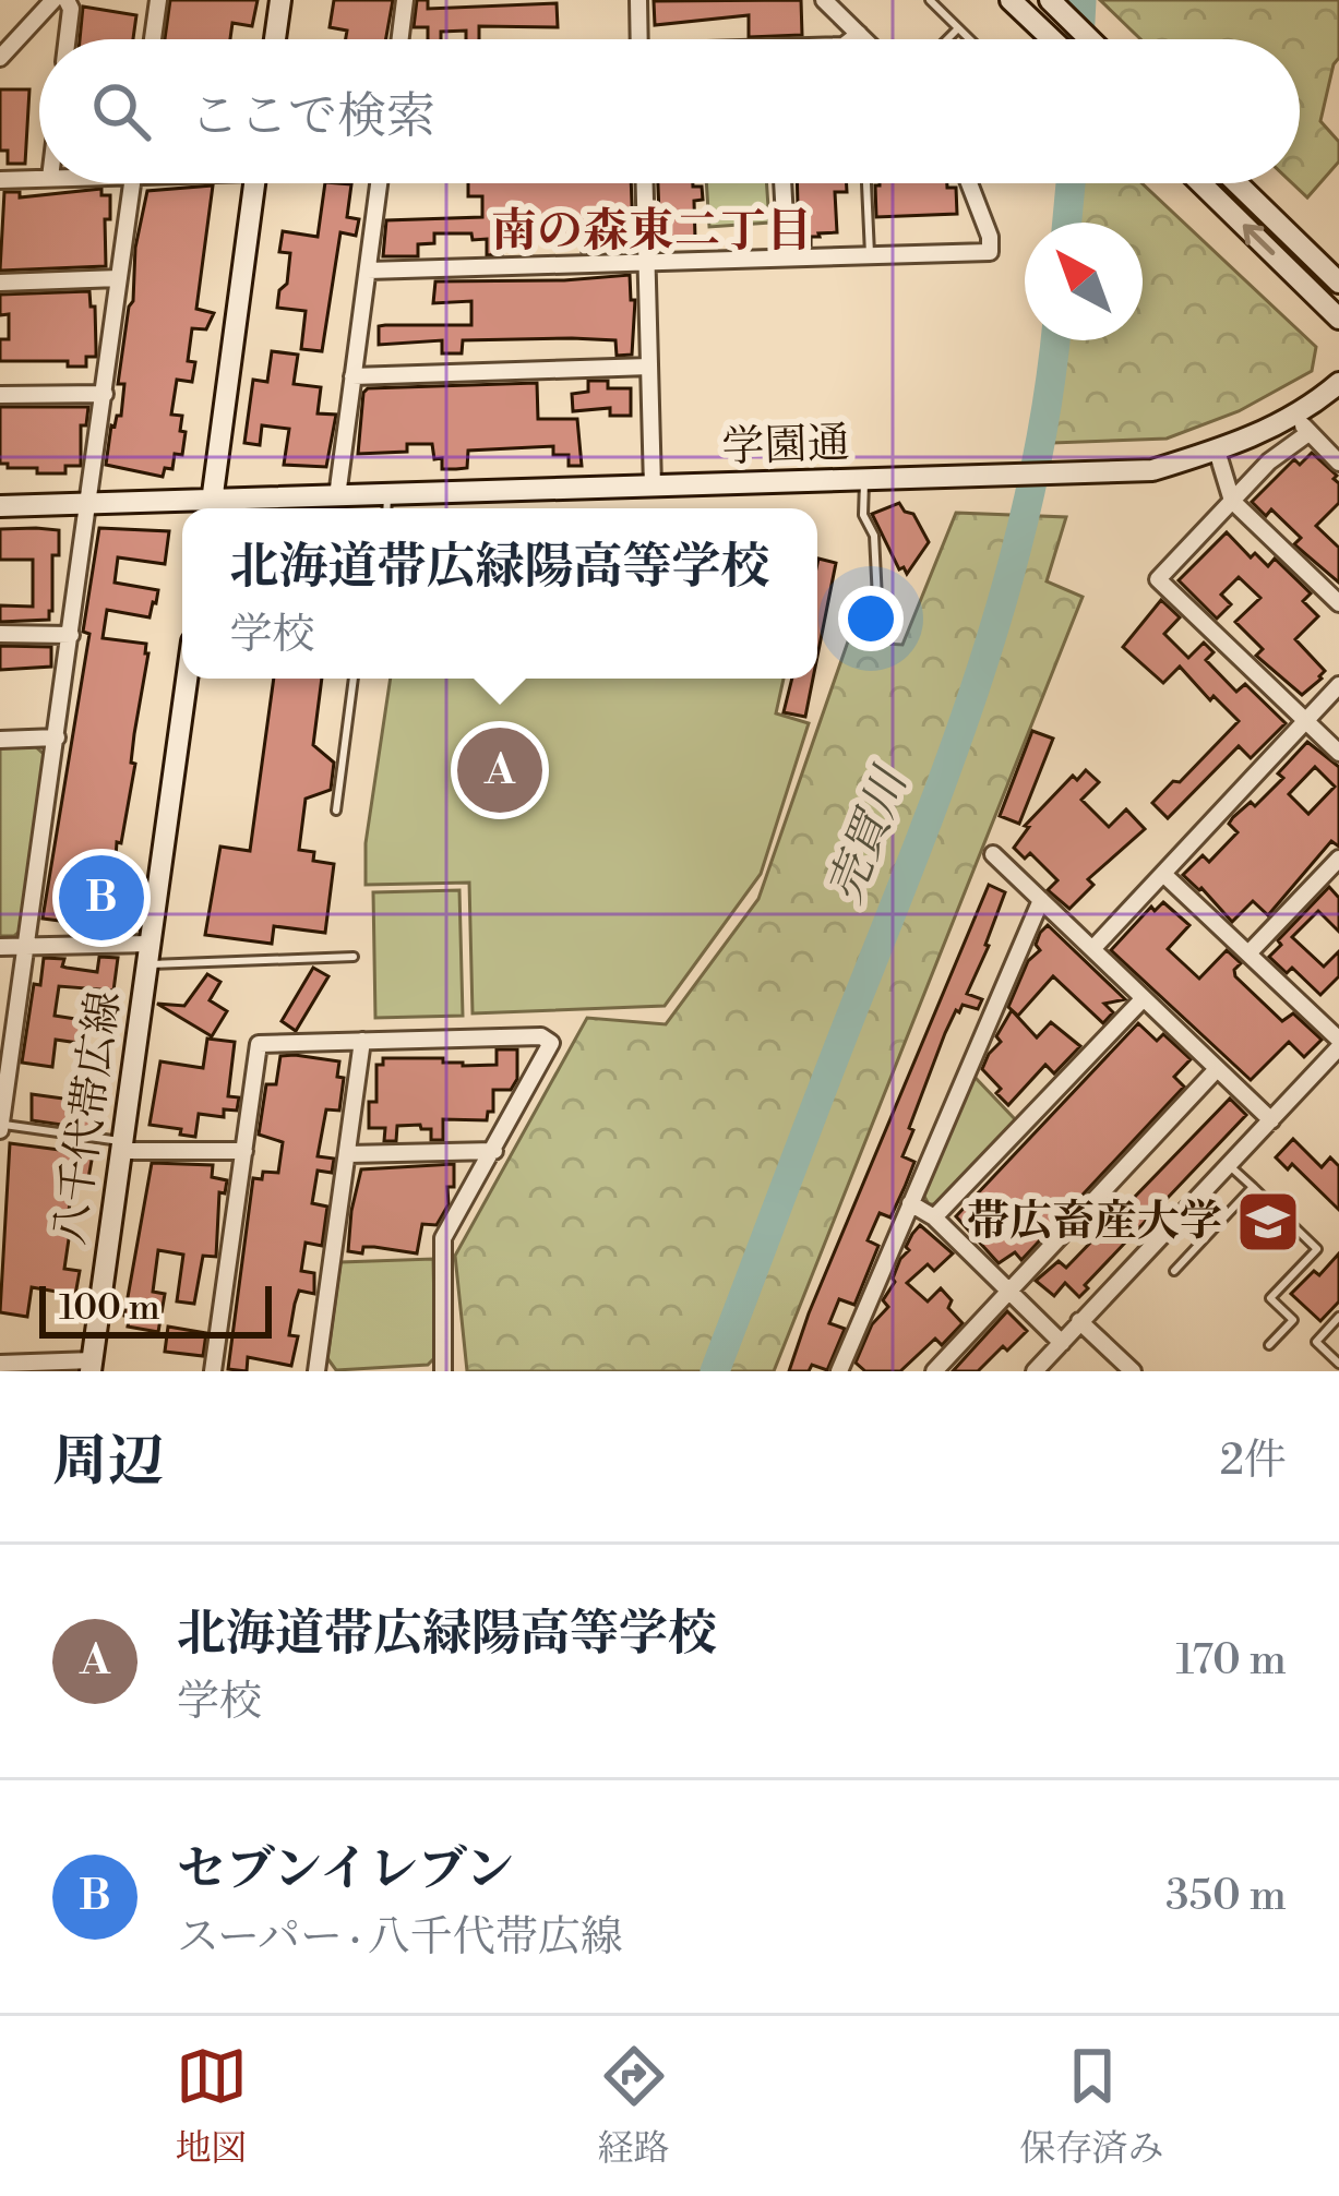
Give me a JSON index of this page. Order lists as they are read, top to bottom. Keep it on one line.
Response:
{"streets":{"street":["学園通","八千代帯広線"]},"districts":["南の森東二丁目"],"water":["売買川"],"places":{"school or university":["帯広畜産大学"]},"scale_bar":"100 m","north":"top left","page":{"search":"ここで検索","popup":["北海道帯広緑陽高等学校","学校"],"pins":["A","B"],"scale":"100 m","heading":["周辺","2件"],"list":[{"mark":"A","name":"北海道帯広緑陽高等学校","note":"学校","value":"170 m"},{"mark":"B","name":"セブンイレブン","note":"スーパー · 八千代帯広線","value":"350 m"}],"nav":["地図","経路","保存済み"]}}
